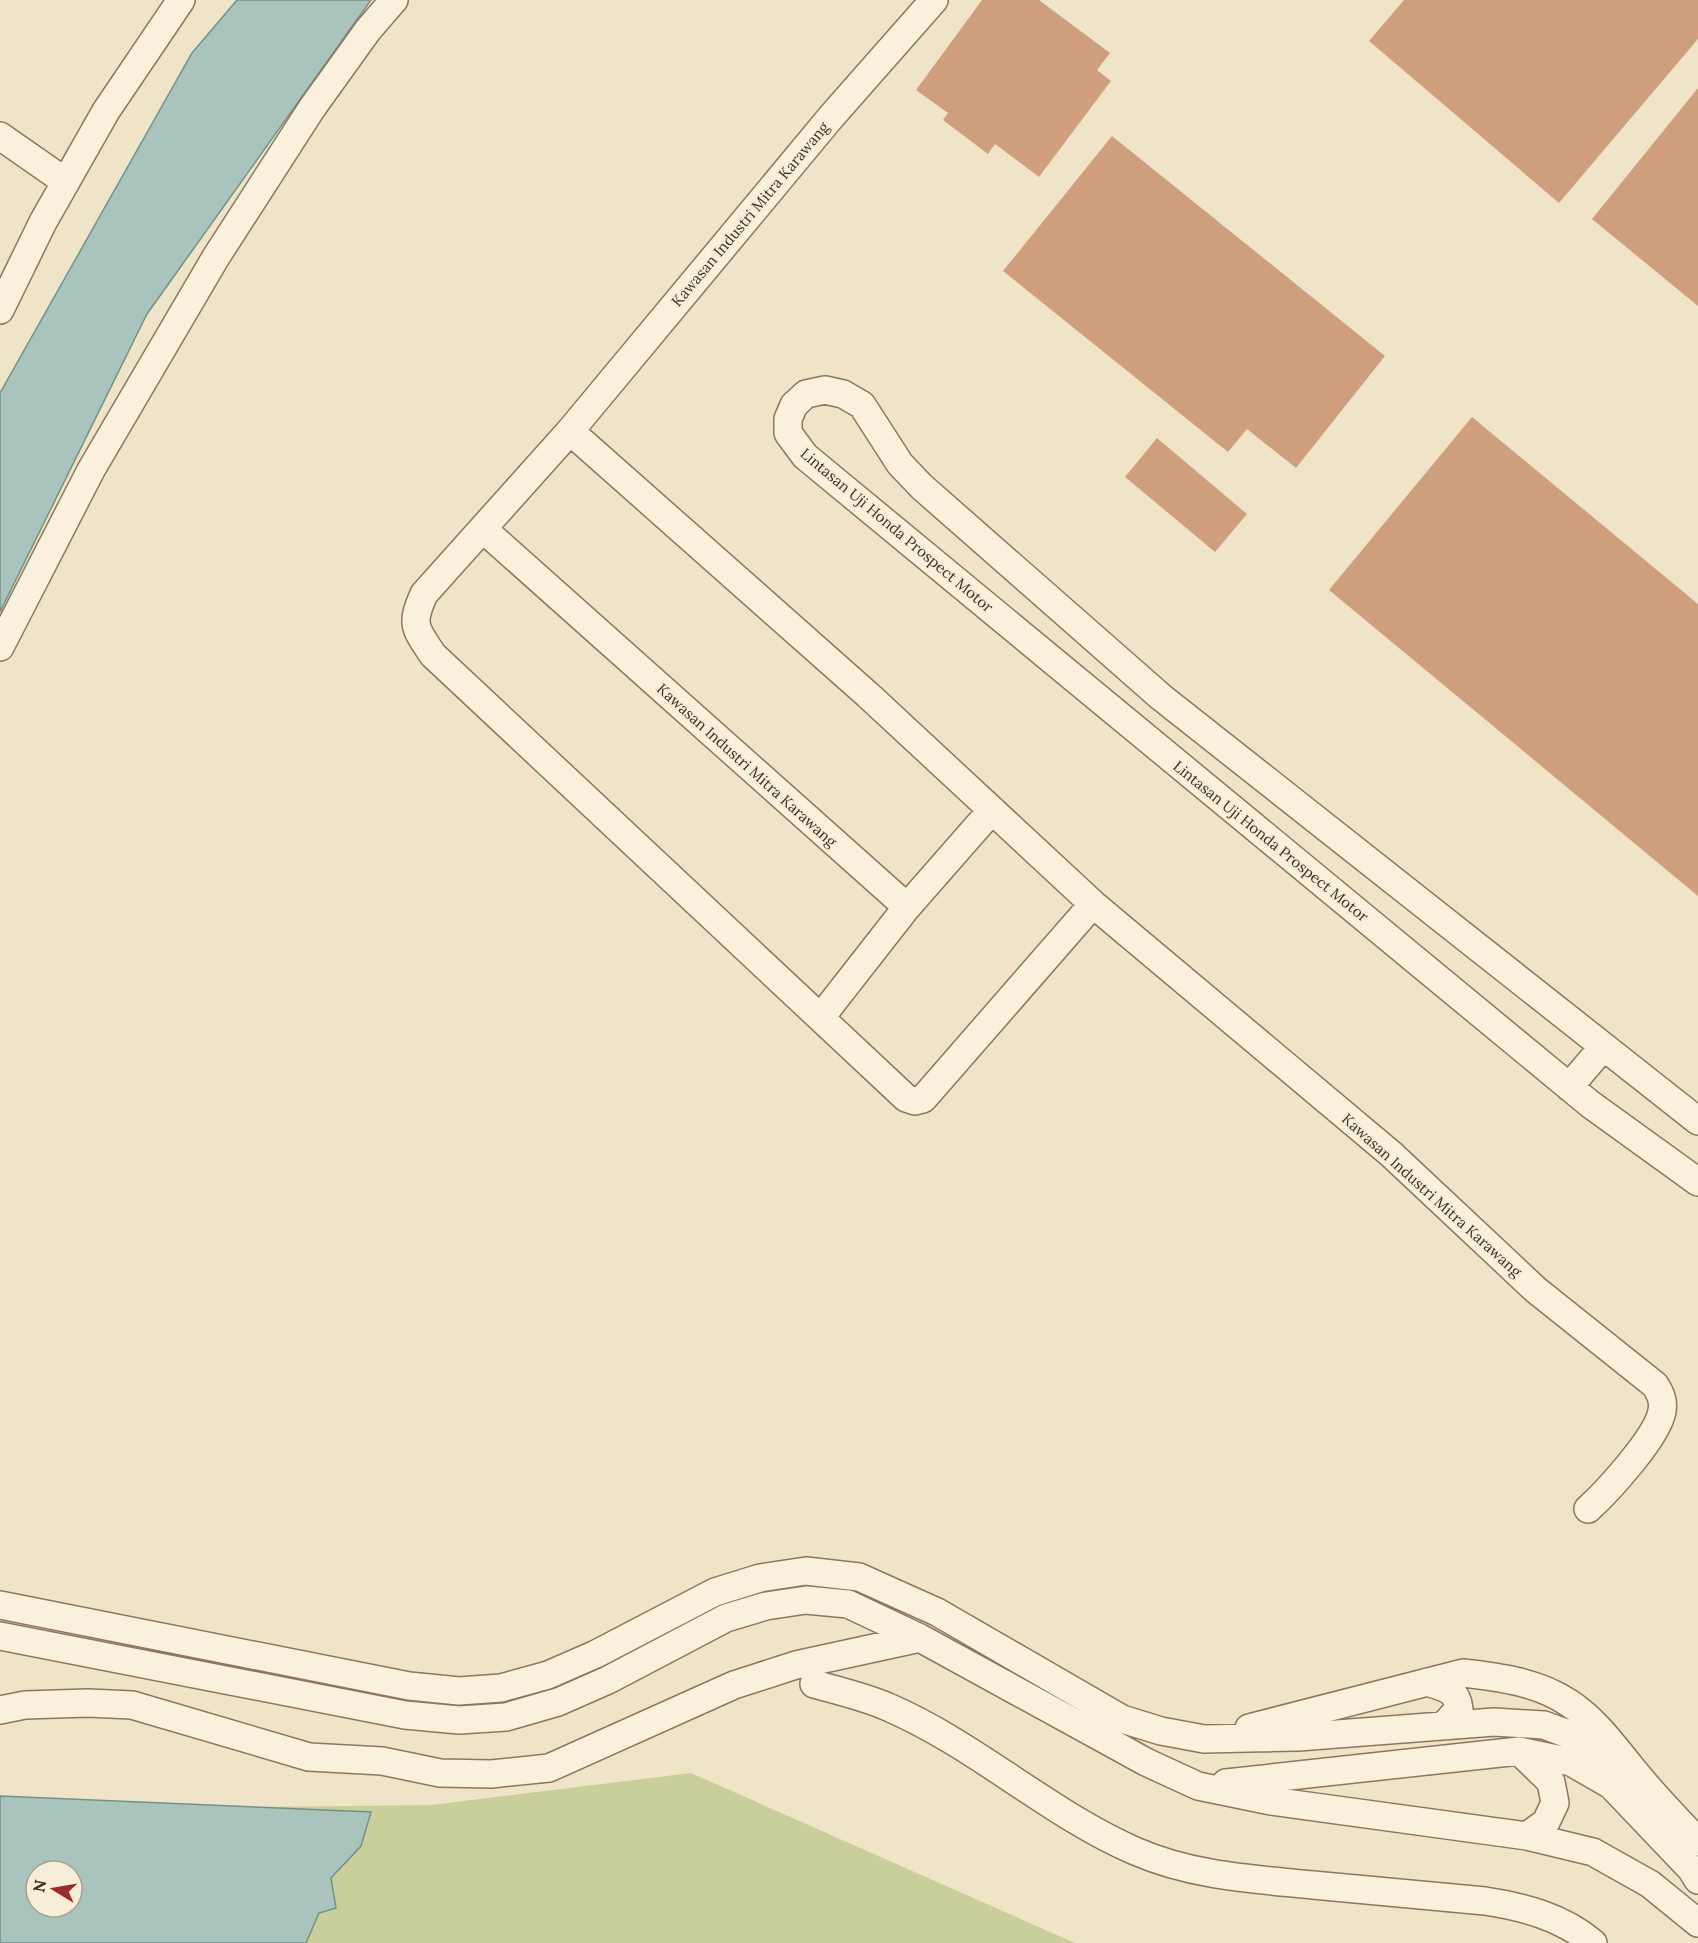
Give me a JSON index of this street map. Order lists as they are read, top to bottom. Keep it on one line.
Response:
{"streets":{"street":["Kawasan Industri Mitra Karawang","Lintasan Uji Honda Prospect Motor"]},"north":"left"}
